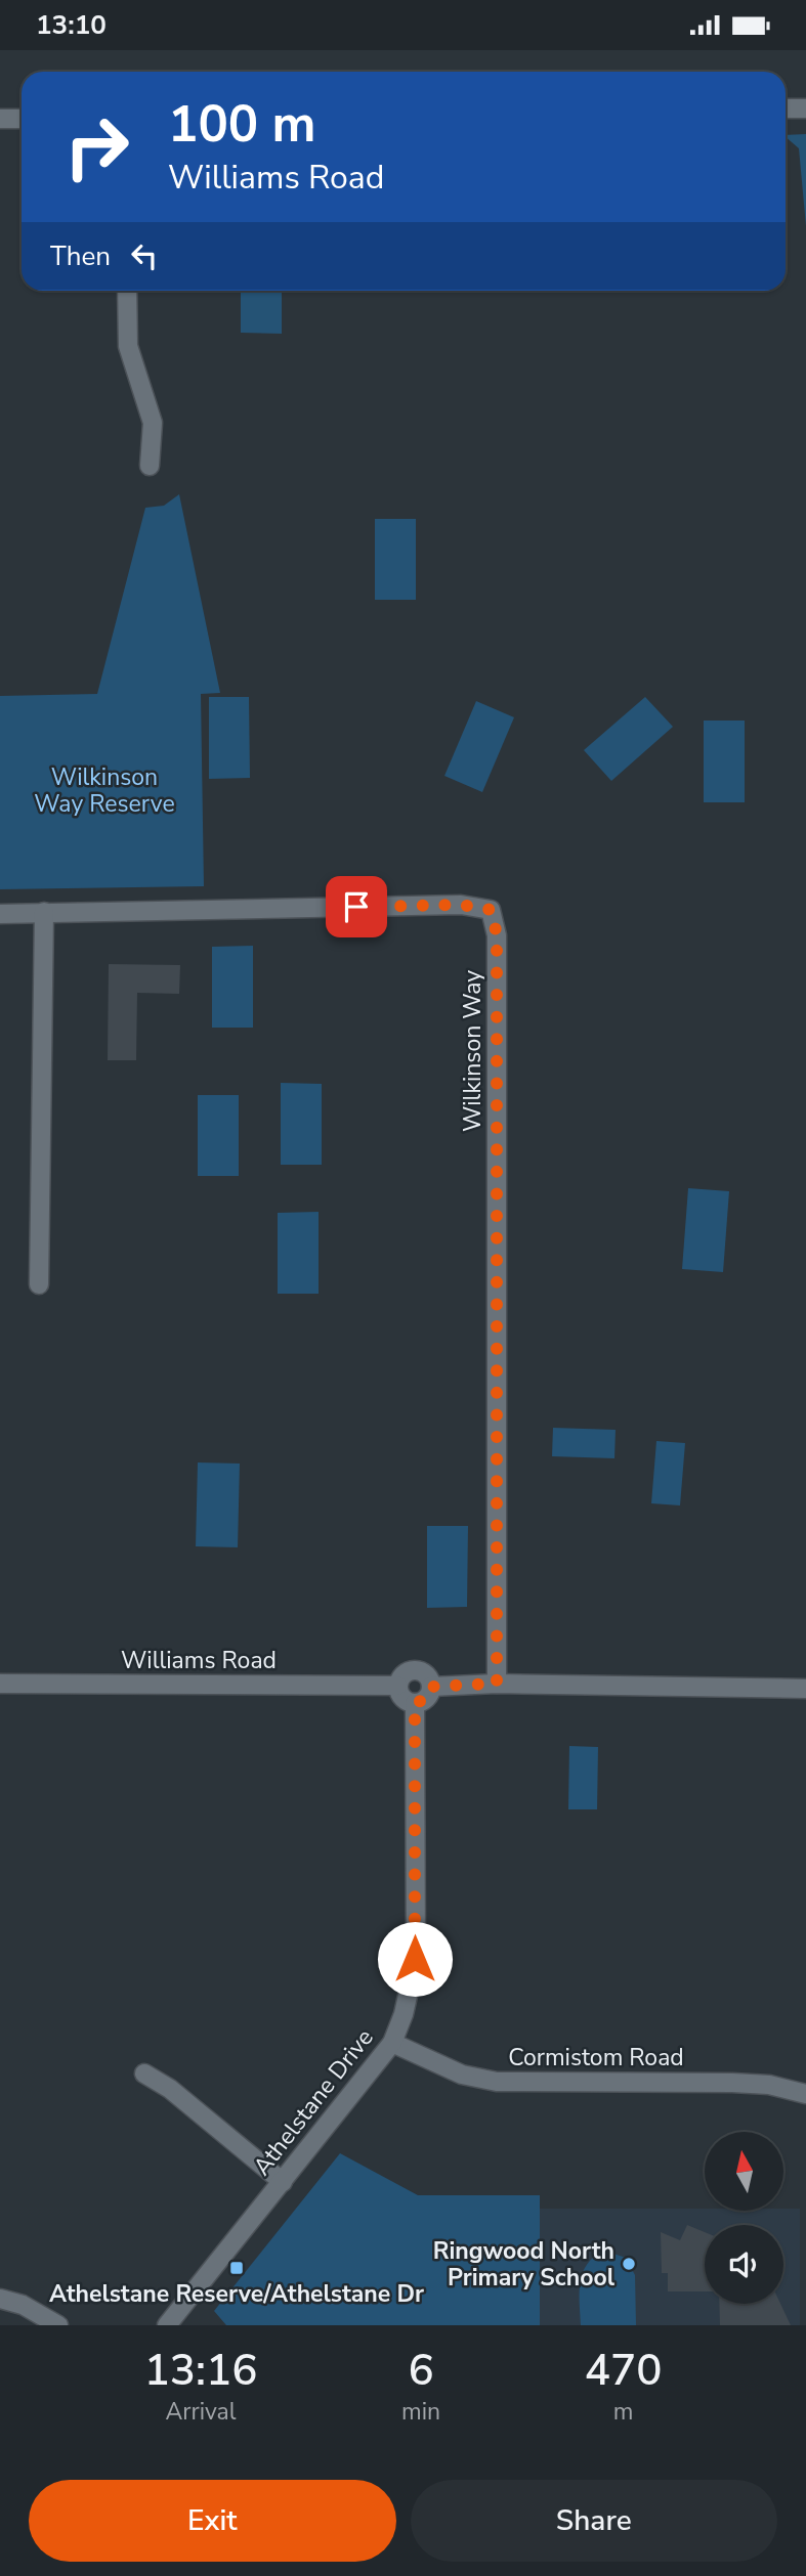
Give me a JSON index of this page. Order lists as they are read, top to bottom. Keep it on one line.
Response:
{"streets":{"street":["Wilkinson Way","Williams Road","Cormistom Road","Athelstane Drive"]},"crossings":[["Williams Road","Athelstane Drive"],["Cormistom Road","Athelstane Drive"]],"parks":["Wilkinson Way Reserve"],"places":{"other":["Ringwood North Primary School"],"transit":["Athelstane Reserve/Athelstane Dr"]},"north":"top","page":{"status":"13:10","turn":["100 m","Williams Road"],"then":"Then","eta":["13:16","Arrival","6","min","470","m"],"buttons":["Exit","Share"]}}
